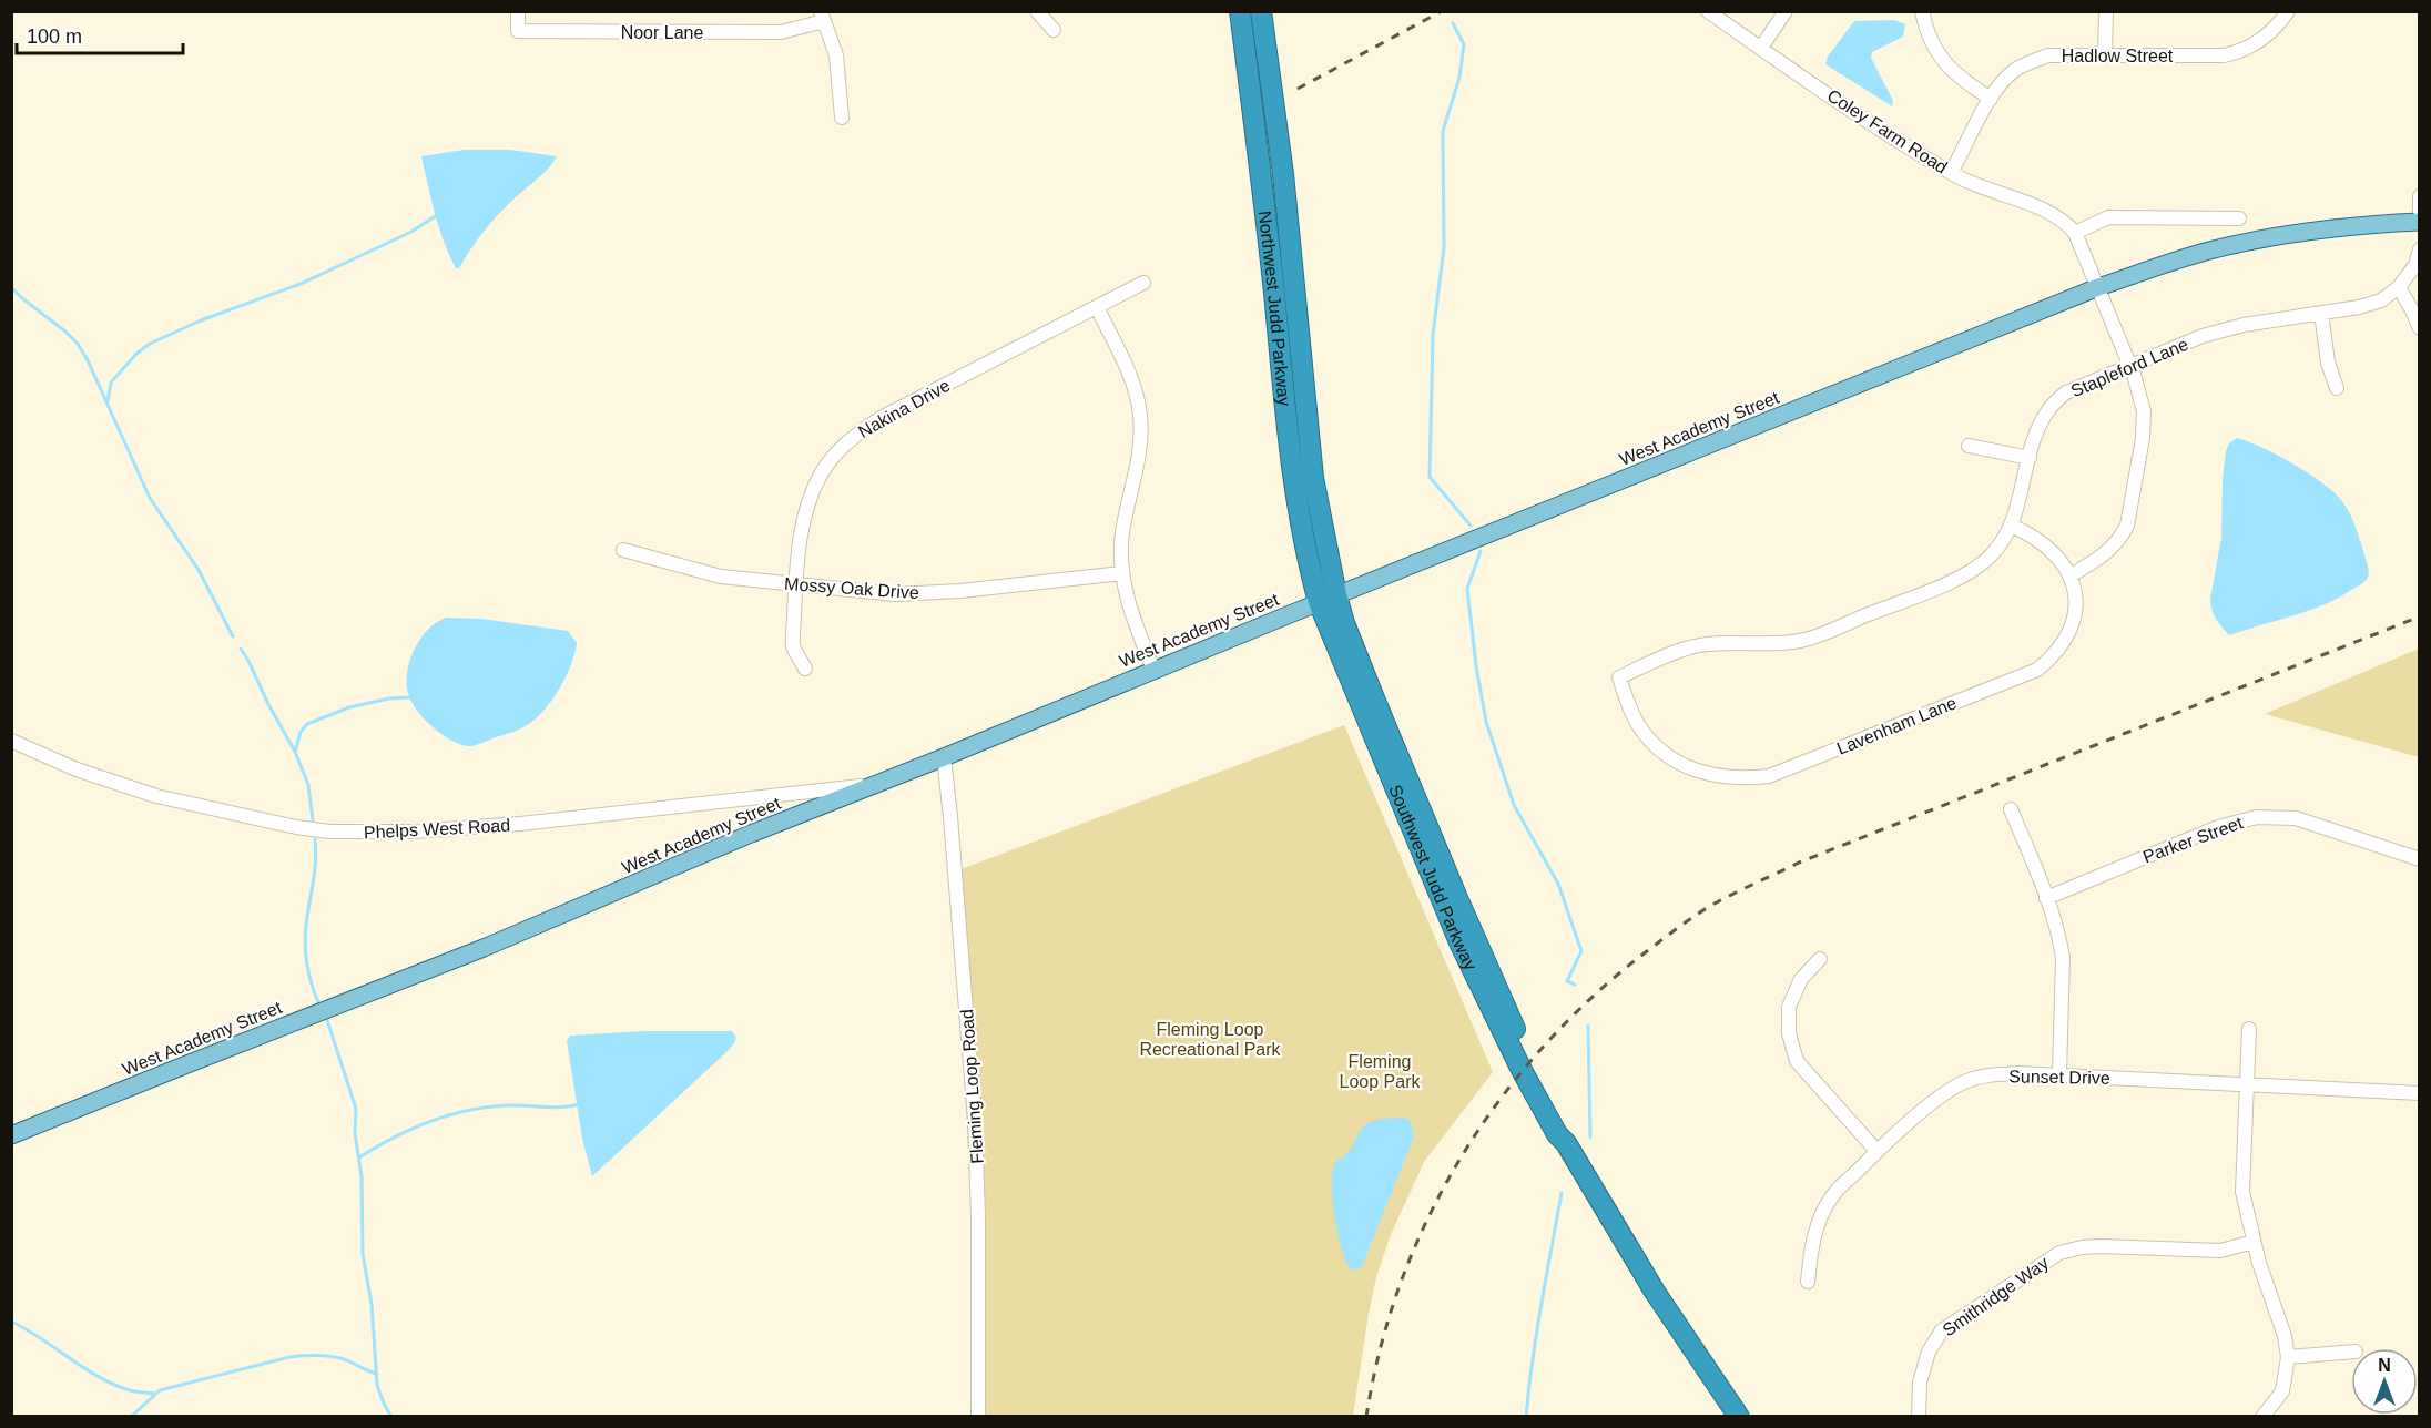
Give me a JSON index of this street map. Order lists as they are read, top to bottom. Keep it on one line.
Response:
{"streets":{"highway":["Northwest Judd Parkway","Southwest Judd Parkway"],"main road":["West Academy Street"],"street":["Noor Lane","Hadlow Street","Coley Farm Road","Stapleford Lane","Nakina Drive","Mossy Oak Drive","Lavenham Lane","Phelps West Road","Parker Street","Sunset Drive","Fleming Loop Road","Smithridge Way"]},"crossings":[["Hadlow Street","Coley Farm Road"],["Coley Farm Road","Stapleford Lane"],["Coley Farm Road","West Academy Street"],["Coley Farm Road","Lavenham Lane"],["Northwest Judd Parkway","West Academy Street"],["Northwest Judd Parkway","Southwest Judd Parkway"],["Stapleford Lane","Lavenham Lane"],["Nakina Drive","Mossy Oak Drive"],["West Academy Street","Phelps West Road"],["West Academy Street","Southwest Judd Parkway"],["West Academy Street","Fleming Loop Road"]],"parks":["Fleming Loop Recreational Park","Fleming Loop Park"],"scale_bar":"100 m","north":"top"}
